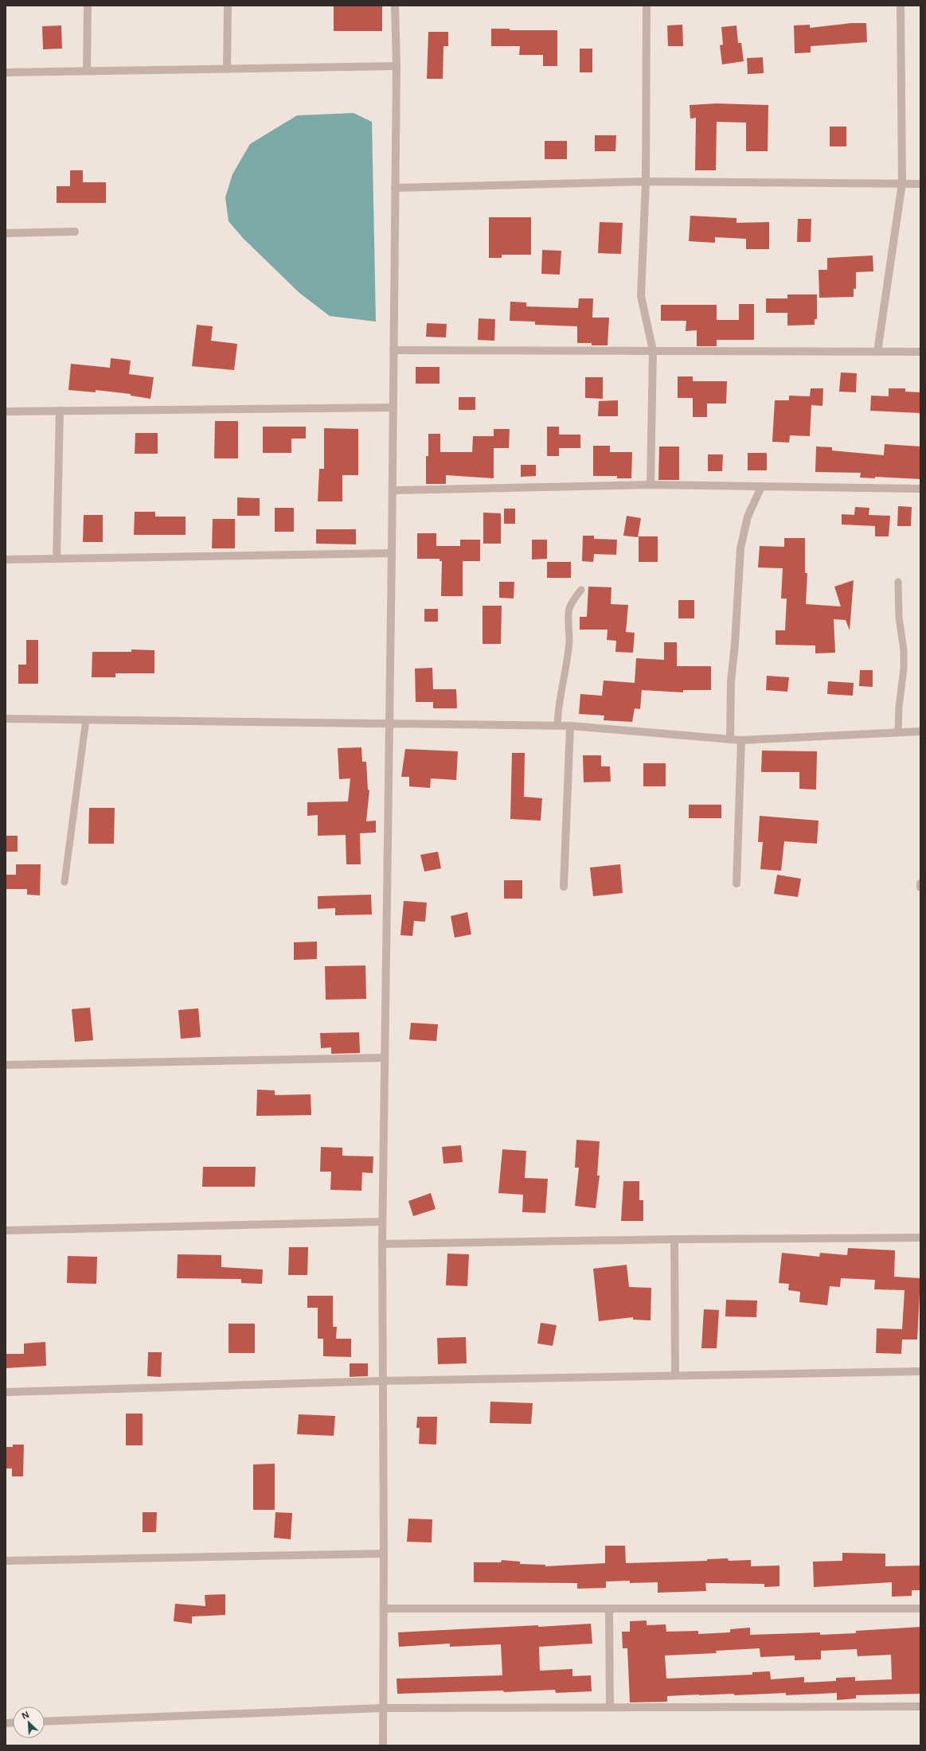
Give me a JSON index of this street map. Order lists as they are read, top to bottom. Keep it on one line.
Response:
{"north":"top left"}
